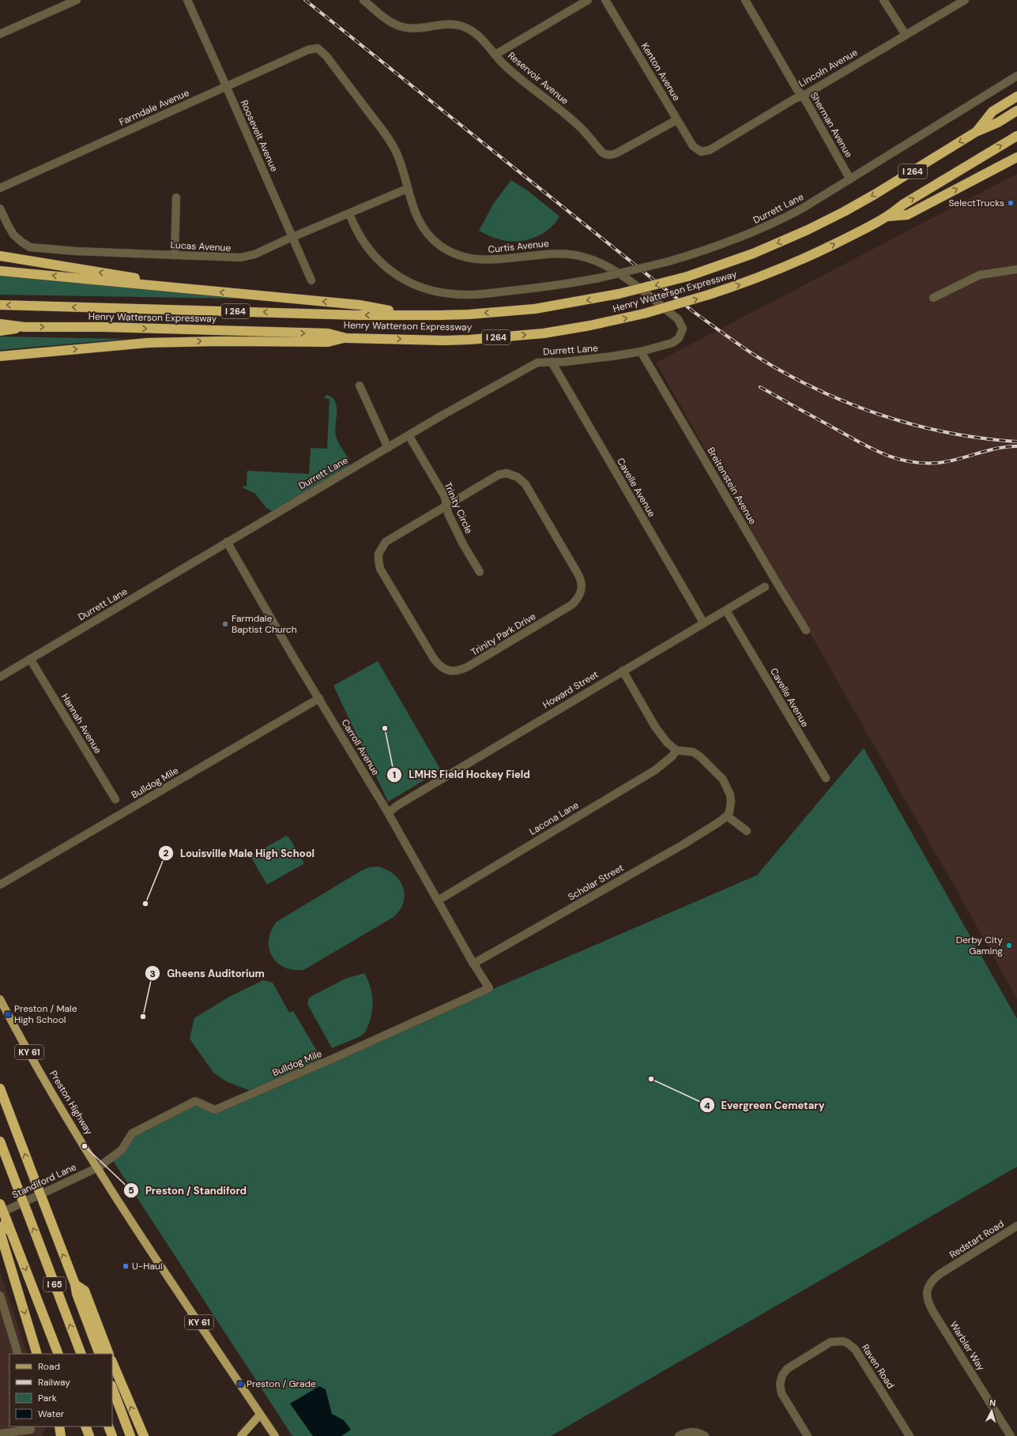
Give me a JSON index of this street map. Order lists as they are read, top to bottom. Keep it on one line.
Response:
{"streets":{"highway":["I 264","Henry Watterson Expressway","I 65"],"main road":["KY 61","Preston Highway"],"street":["Lincoln Avenue","Kenton Avenue","Reservoir Avenue","Farmdale Avenue","Sherman Avenue","Roosevelt Avenue","Durrett Lane","Lucas Avenue","Curtis Avenue","Breitenstein Avenue","Cavelle Avenue","Trinity Circle","Trinity Park Drive","Howard Street","Hannah Avenue","Carroll Avenue","Bulldog Mile","Lacona Lane","Scholar Street","Standiford Lane","Redstart Road","Warbler Way","Raven Road"]},"crossings":[["Lincoln Avenue","Kenton Avenue"],["Lincoln Avenue","Sherman Avenue"],["Kenton Avenue","Reservoir Avenue"],["Farmdale Avenue","Roosevelt Avenue"],["Farmdale Avenue","Curtis Avenue"],["Sherman Avenue","Durrett Lane"],["Roosevelt Avenue","Lucas Avenue"],["Durrett Lane","Lucas Avenue"],["Durrett Lane","Curtis Avenue"],["Durrett Lane","Breitenstein Avenue"],["Durrett Lane","Cavelle Avenue"],["Durrett Lane","Trinity Circle"],["Durrett Lane","Hannah Avenue"],["Durrett Lane","Carroll Avenue"],["Lucas Avenue","Curtis Avenue"],["Cavelle Avenue","Howard Street"],["Trinity Circle","Trinity Park Drive"],["Howard Street","Carroll Avenue"],["Carroll Avenue","Bulldog Mile"],["Carroll Avenue","Lacona Lane"],["Carroll Avenue","Scholar Street"],["Bulldog Mile","Scholar Street"],["Bulldog Mile","Preston Highway"],["Bulldog Mile","Standiford Lane"],["Preston Highway","Standiford Lane"],["Standiford Lane","I 65"],["Redstart Road","Warbler Way"]],"places":{"other":["SelectTrucks","Farmdale Baptist Church","LMHS Field Hockey Field","Louisville Male High School","Derby City Gaming","Gheens Auditorium","Evergreen Cemetary","Preston / Standiford","U-Haul"],"transit":["Preston / Male High School","Preston / Grade"]},"legend":["Road","Railway","Park","Water"],"north":"top"}
